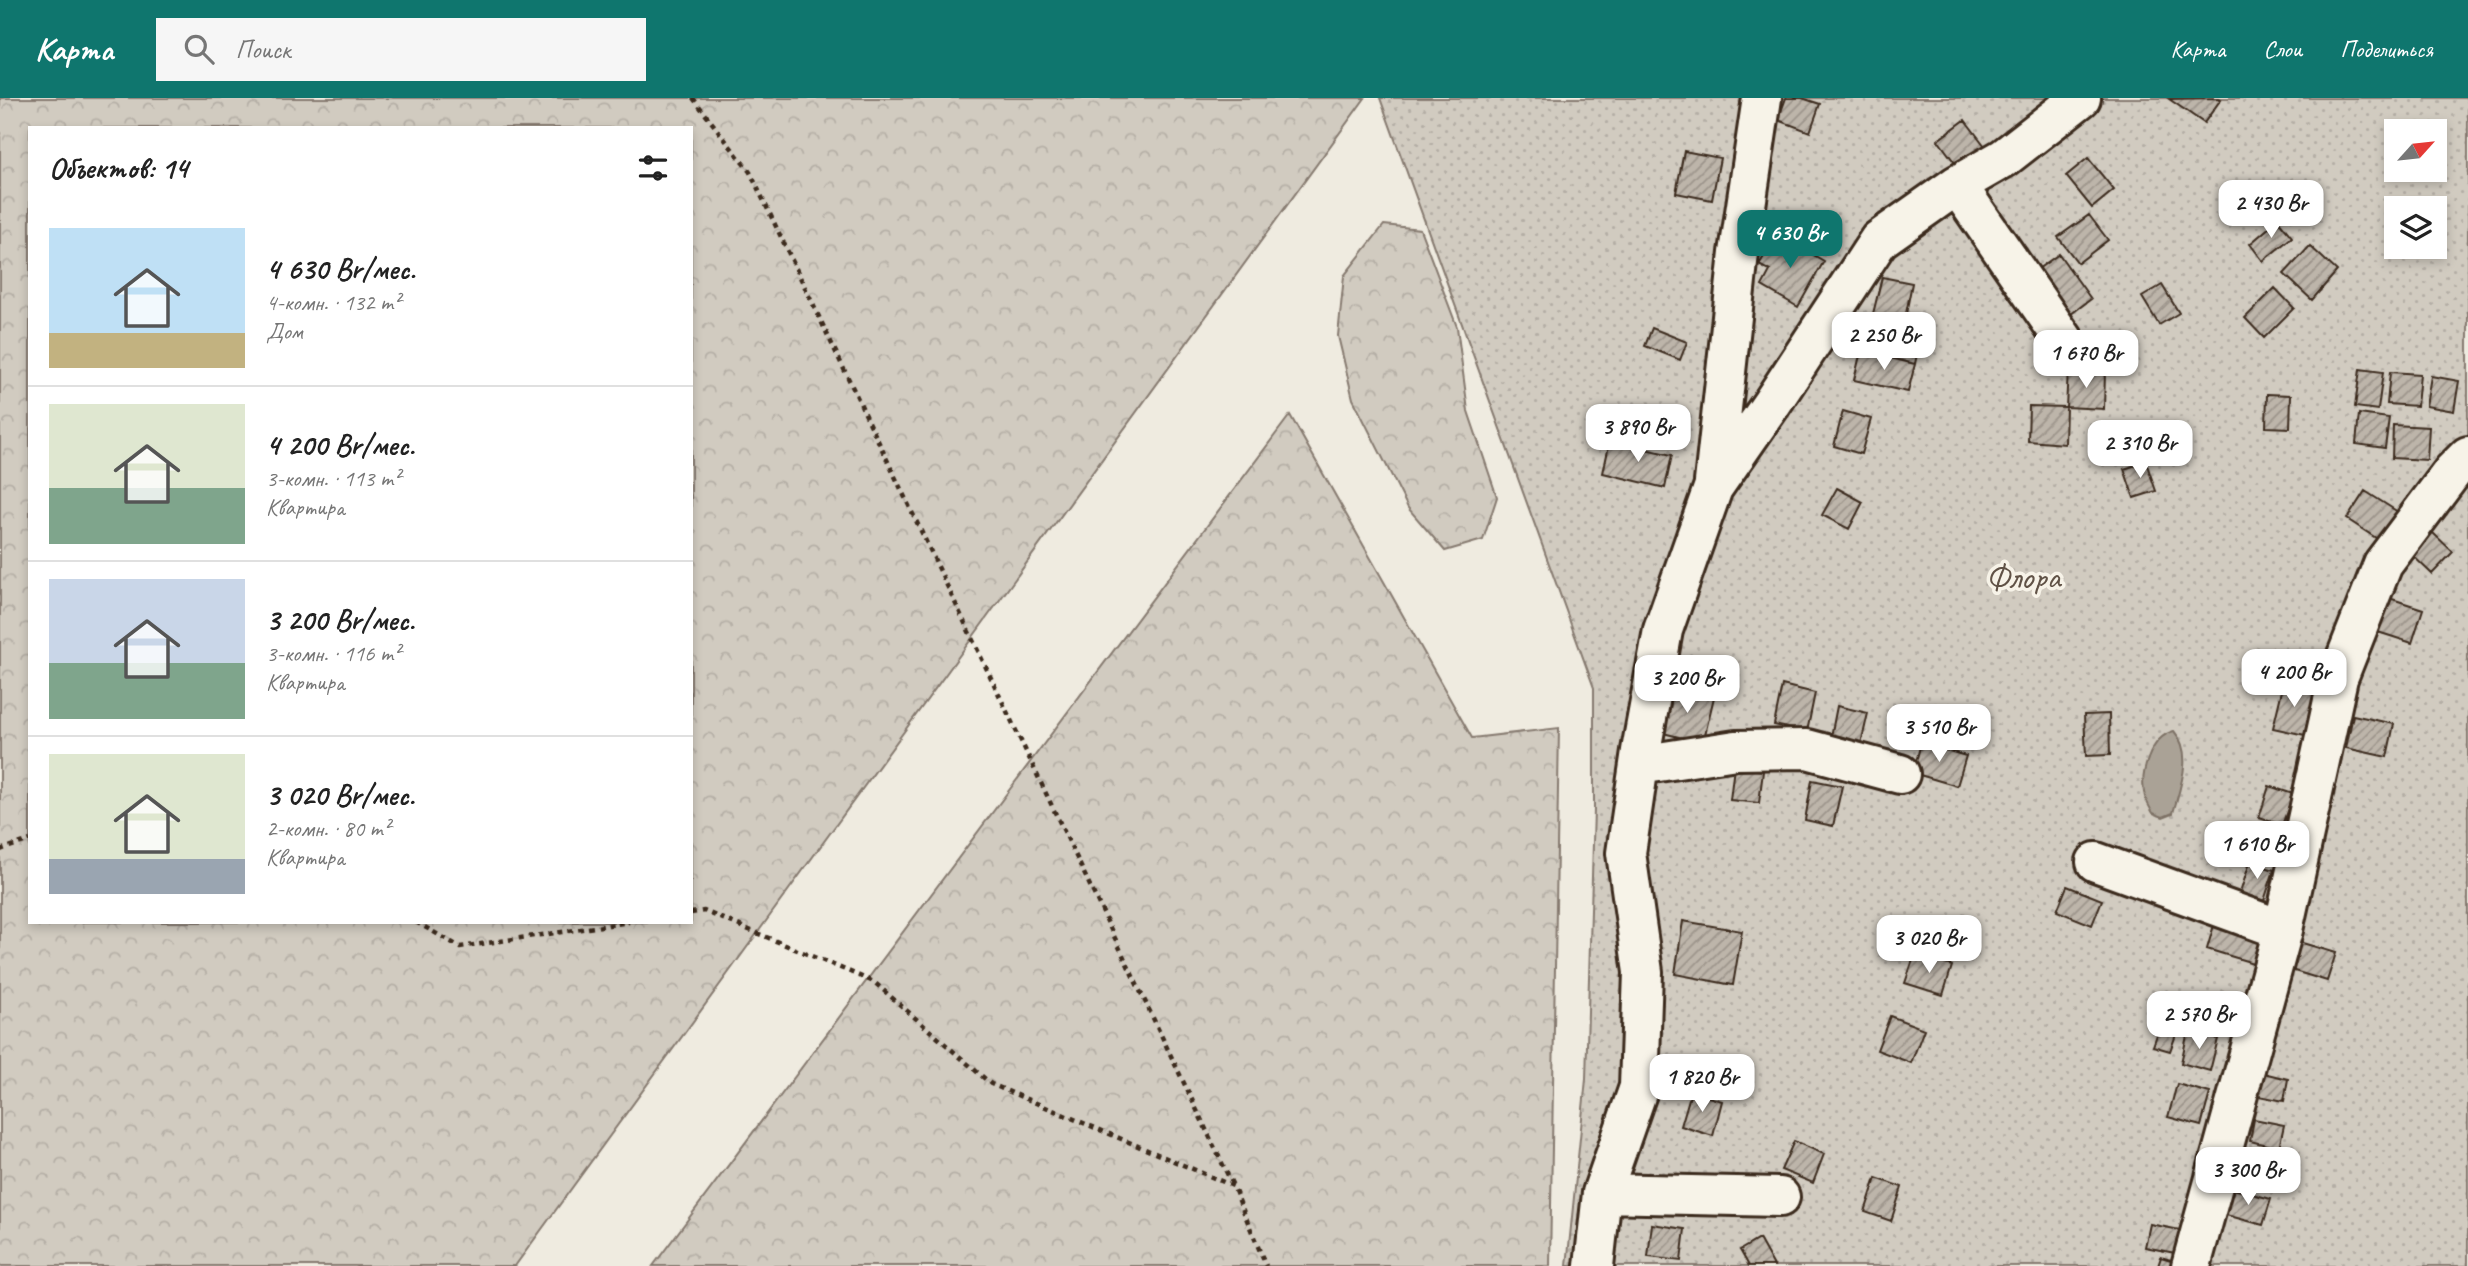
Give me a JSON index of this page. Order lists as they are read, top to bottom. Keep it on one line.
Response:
{"parks":["Флора"],"north":"top right","page":{"header":"Карта","search":"Поиск","nav":["Карта","Слои","Поделиться"],"heading":"Объектов: 14","price":["2 430 Br","4 630 Br","2 250 Br","1 670 Br","3 890 Br","2 310 Br","4 200 Br","3 200 Br","3 510 Br","1 610 Br","3 020 Br","2 570 Br","1 820 Br","3 300 Br"],"list":[{"name":"4 630 Br/мес.","note":"4-комн. · 132 m² · Дом"},{"name":"4 200 Br/мес.","note":"3-комн. · 113 m² · Квартира"},{"name":"3 200 Br/мес.","note":"3-комн. · 116 m² · Квартира"},{"name":"3 020 Br/мес.","note":"2-комн. · 80 m² · Квартира"}]}}
